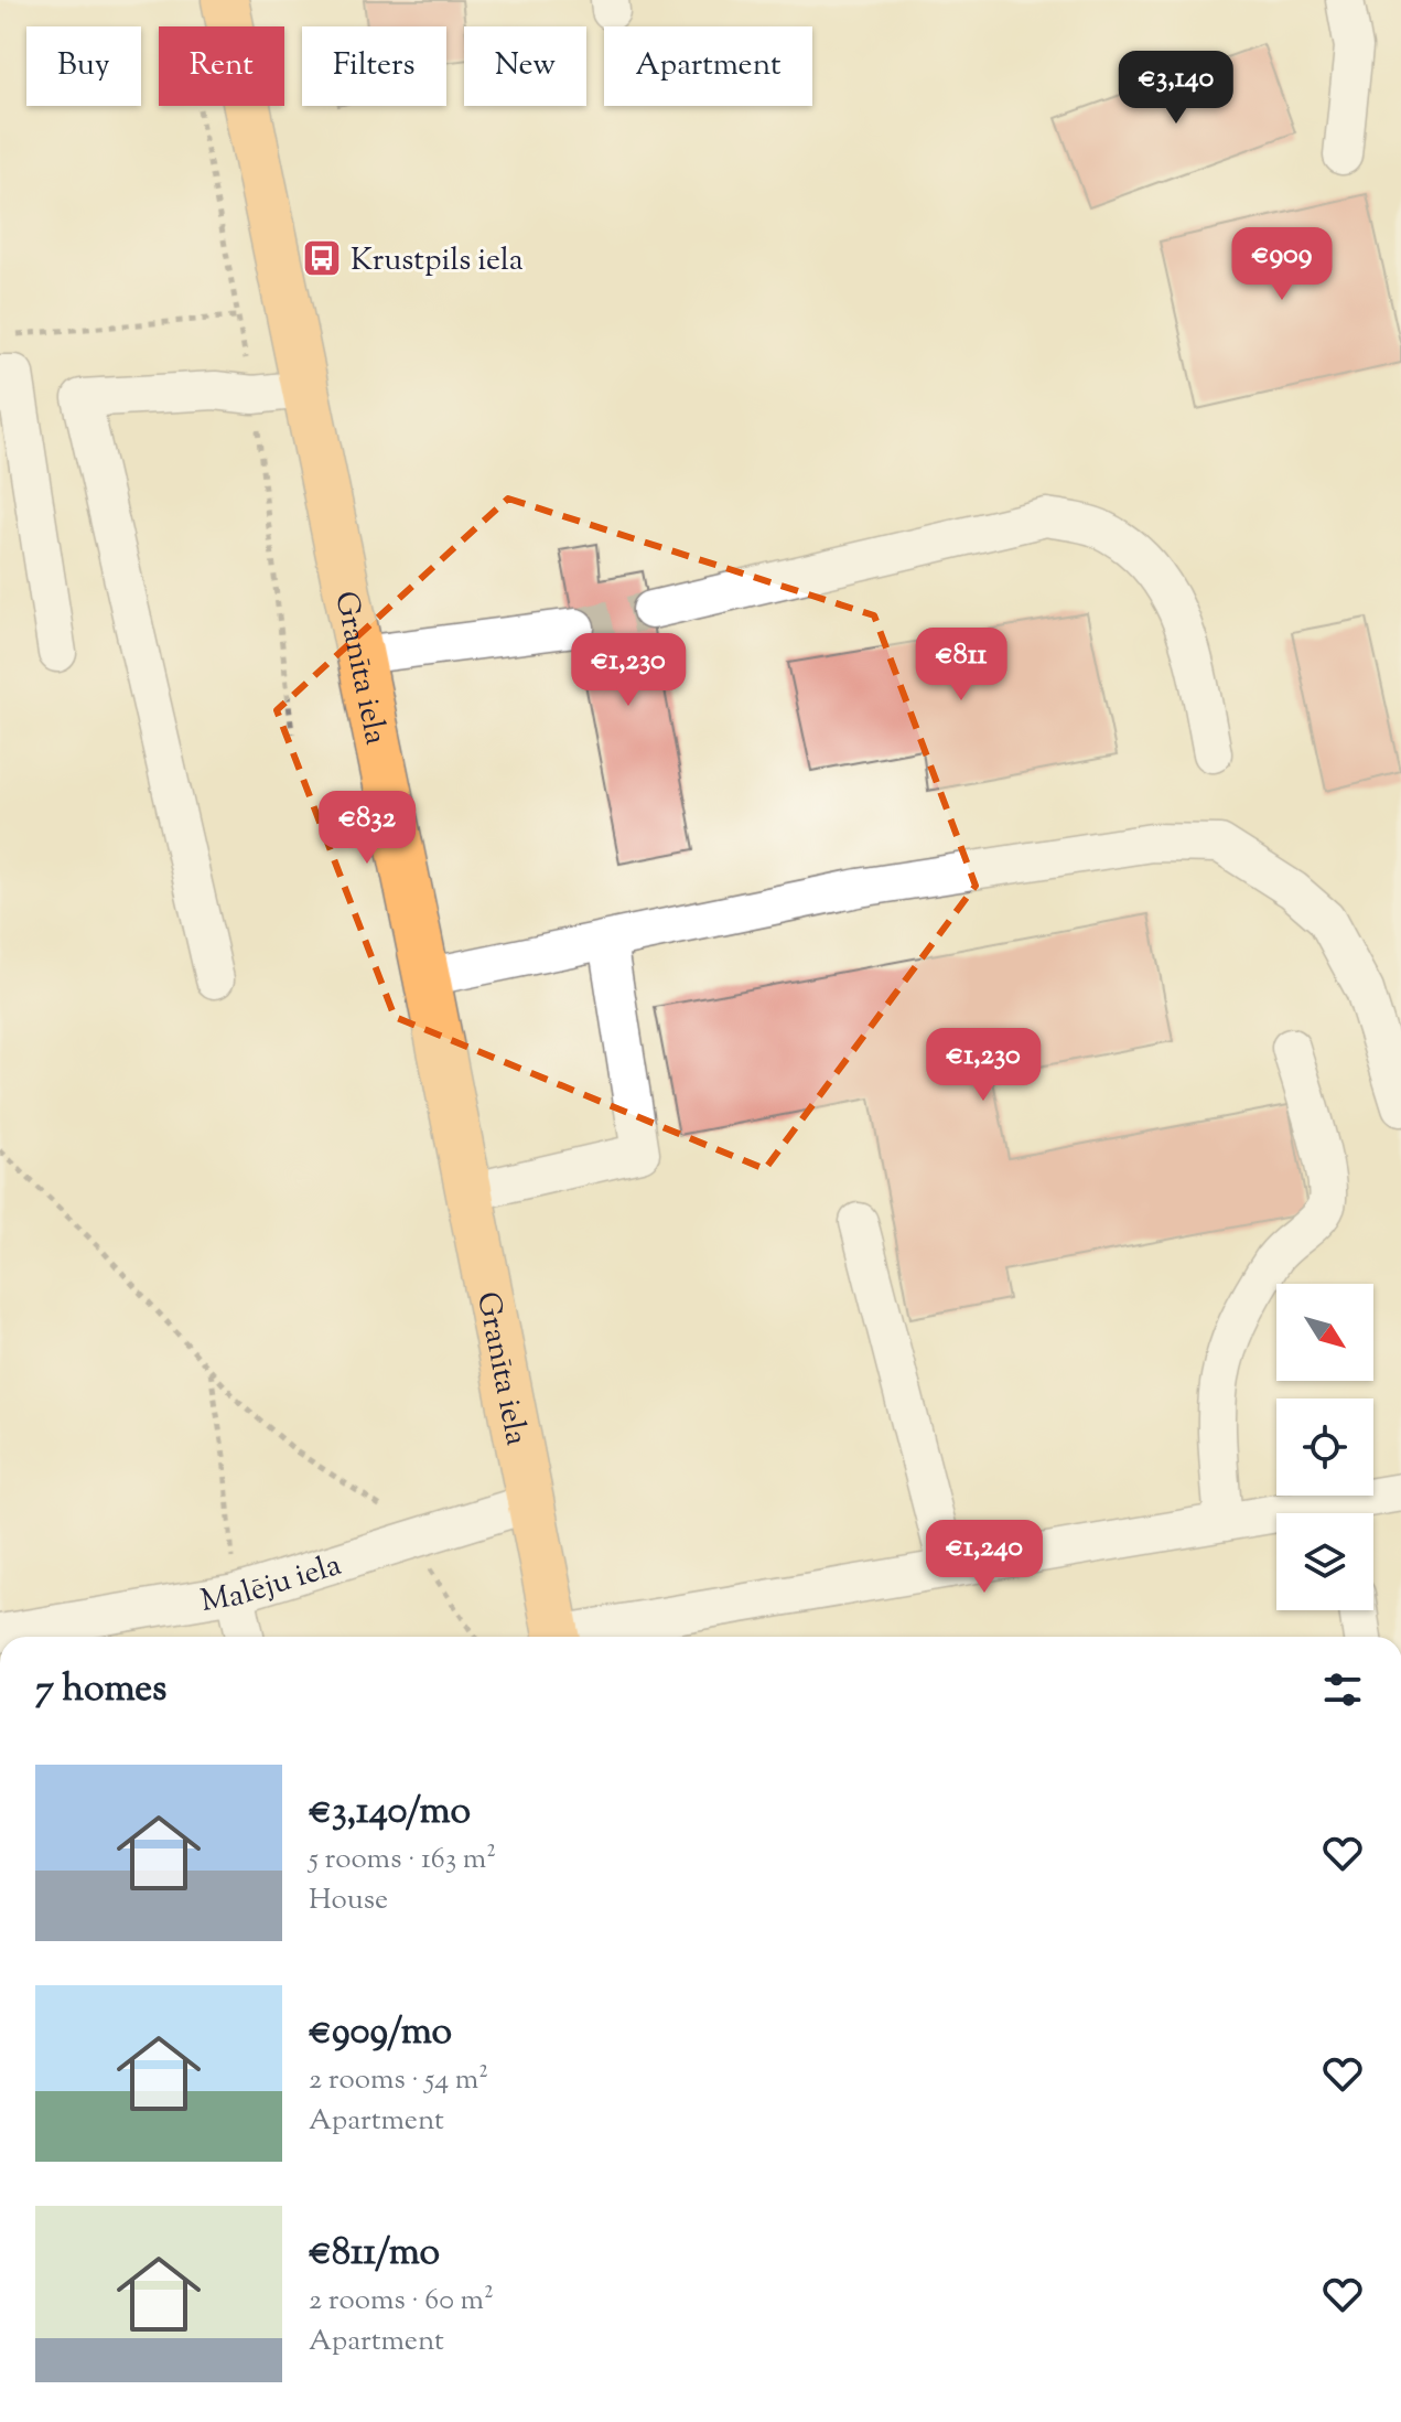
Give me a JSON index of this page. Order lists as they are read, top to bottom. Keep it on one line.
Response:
{"streets":{"main road":["Granīta iela"],"street":["Malēju iela"]},"crossings":[["Granīta iela","Malēju iela"]],"places":{"bus stop":["Krustpils iela"]},"north":"bottom right","page":{"chip":["Buy","Rent","Filters","New","Apartment"],"price":["€3,140","€909","€811","€1,230","€832","€1,230","€1,240"],"heading":"7 homes","list":[{"name":"€3,140/mo","note":"5 rooms · 163 m² · House"},{"name":"€909/mo","note":"2 rooms · 54 m² · Apartment"},{"name":"€811/mo","note":"2 rooms · 60 m² · Apartment"}]}}
